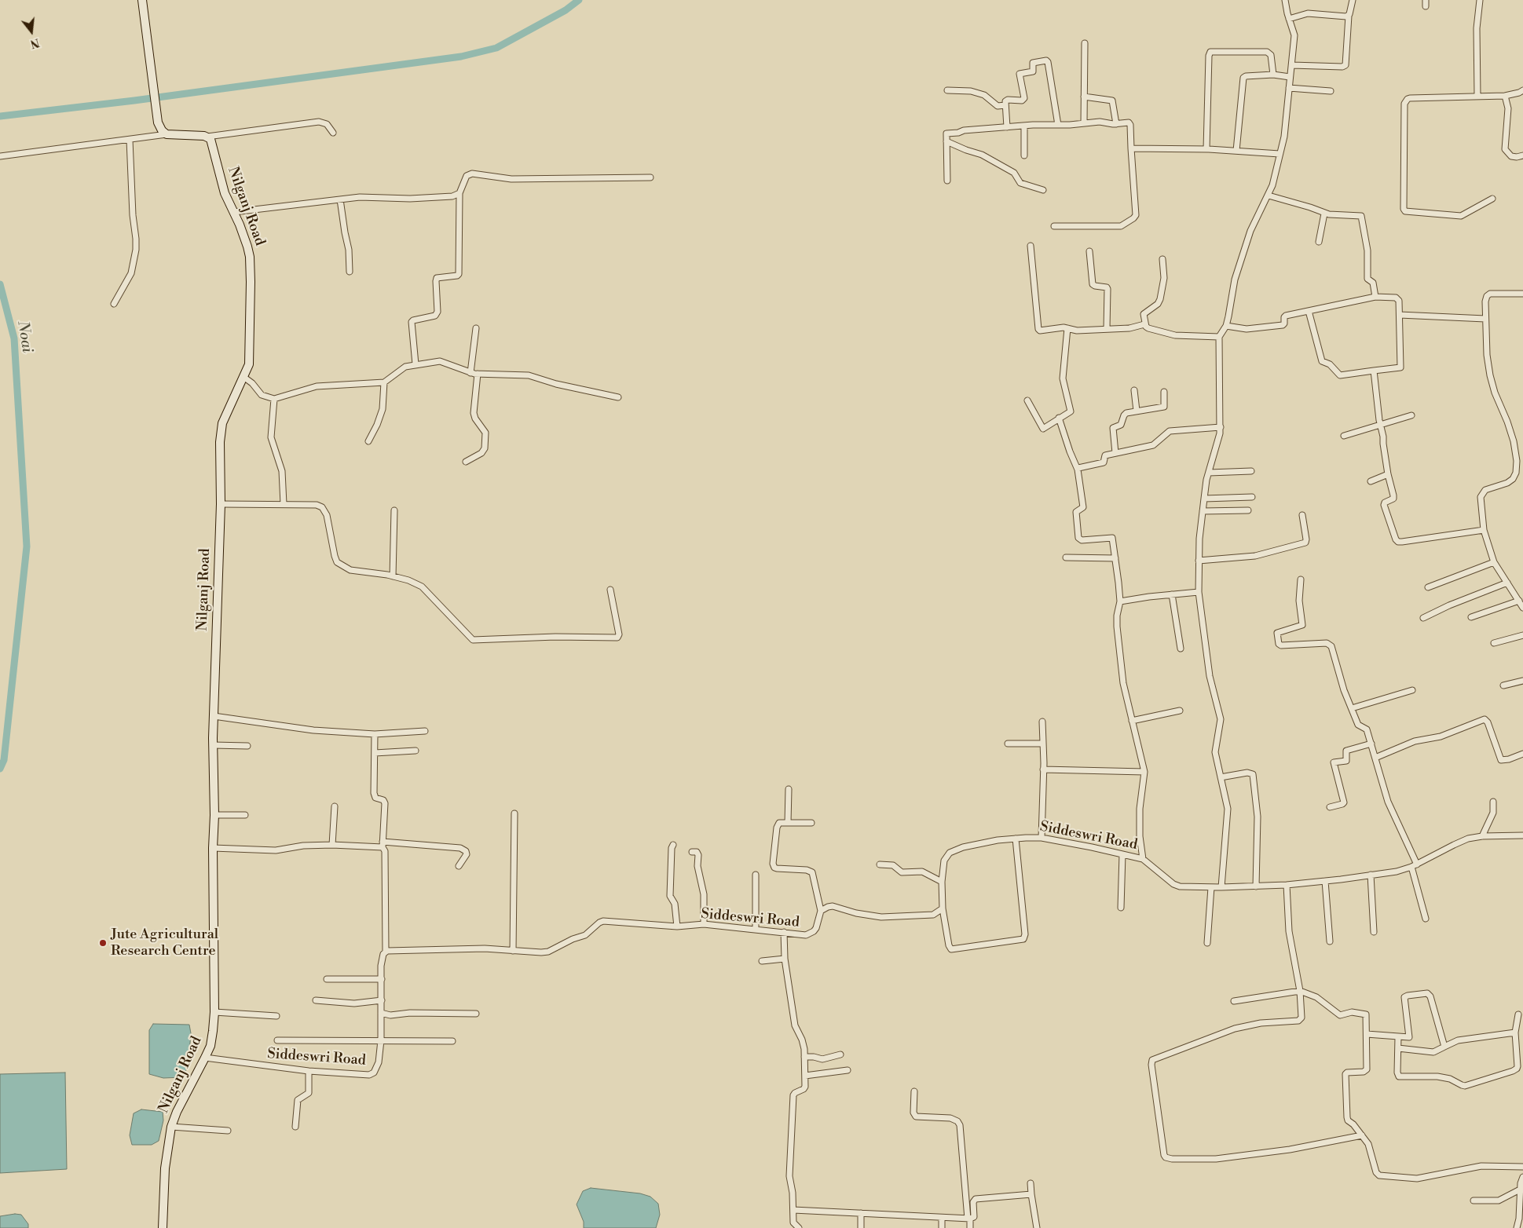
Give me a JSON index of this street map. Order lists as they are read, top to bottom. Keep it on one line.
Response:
{"streets":{"street":["Nilganj Road","Siddeswri Road"]},"crossings":[["Nilganj Road","Siddeswri Road"]],"water":["Noai"],"places":["Jute Agricultural Research Centre"],"north":"bottom"}
